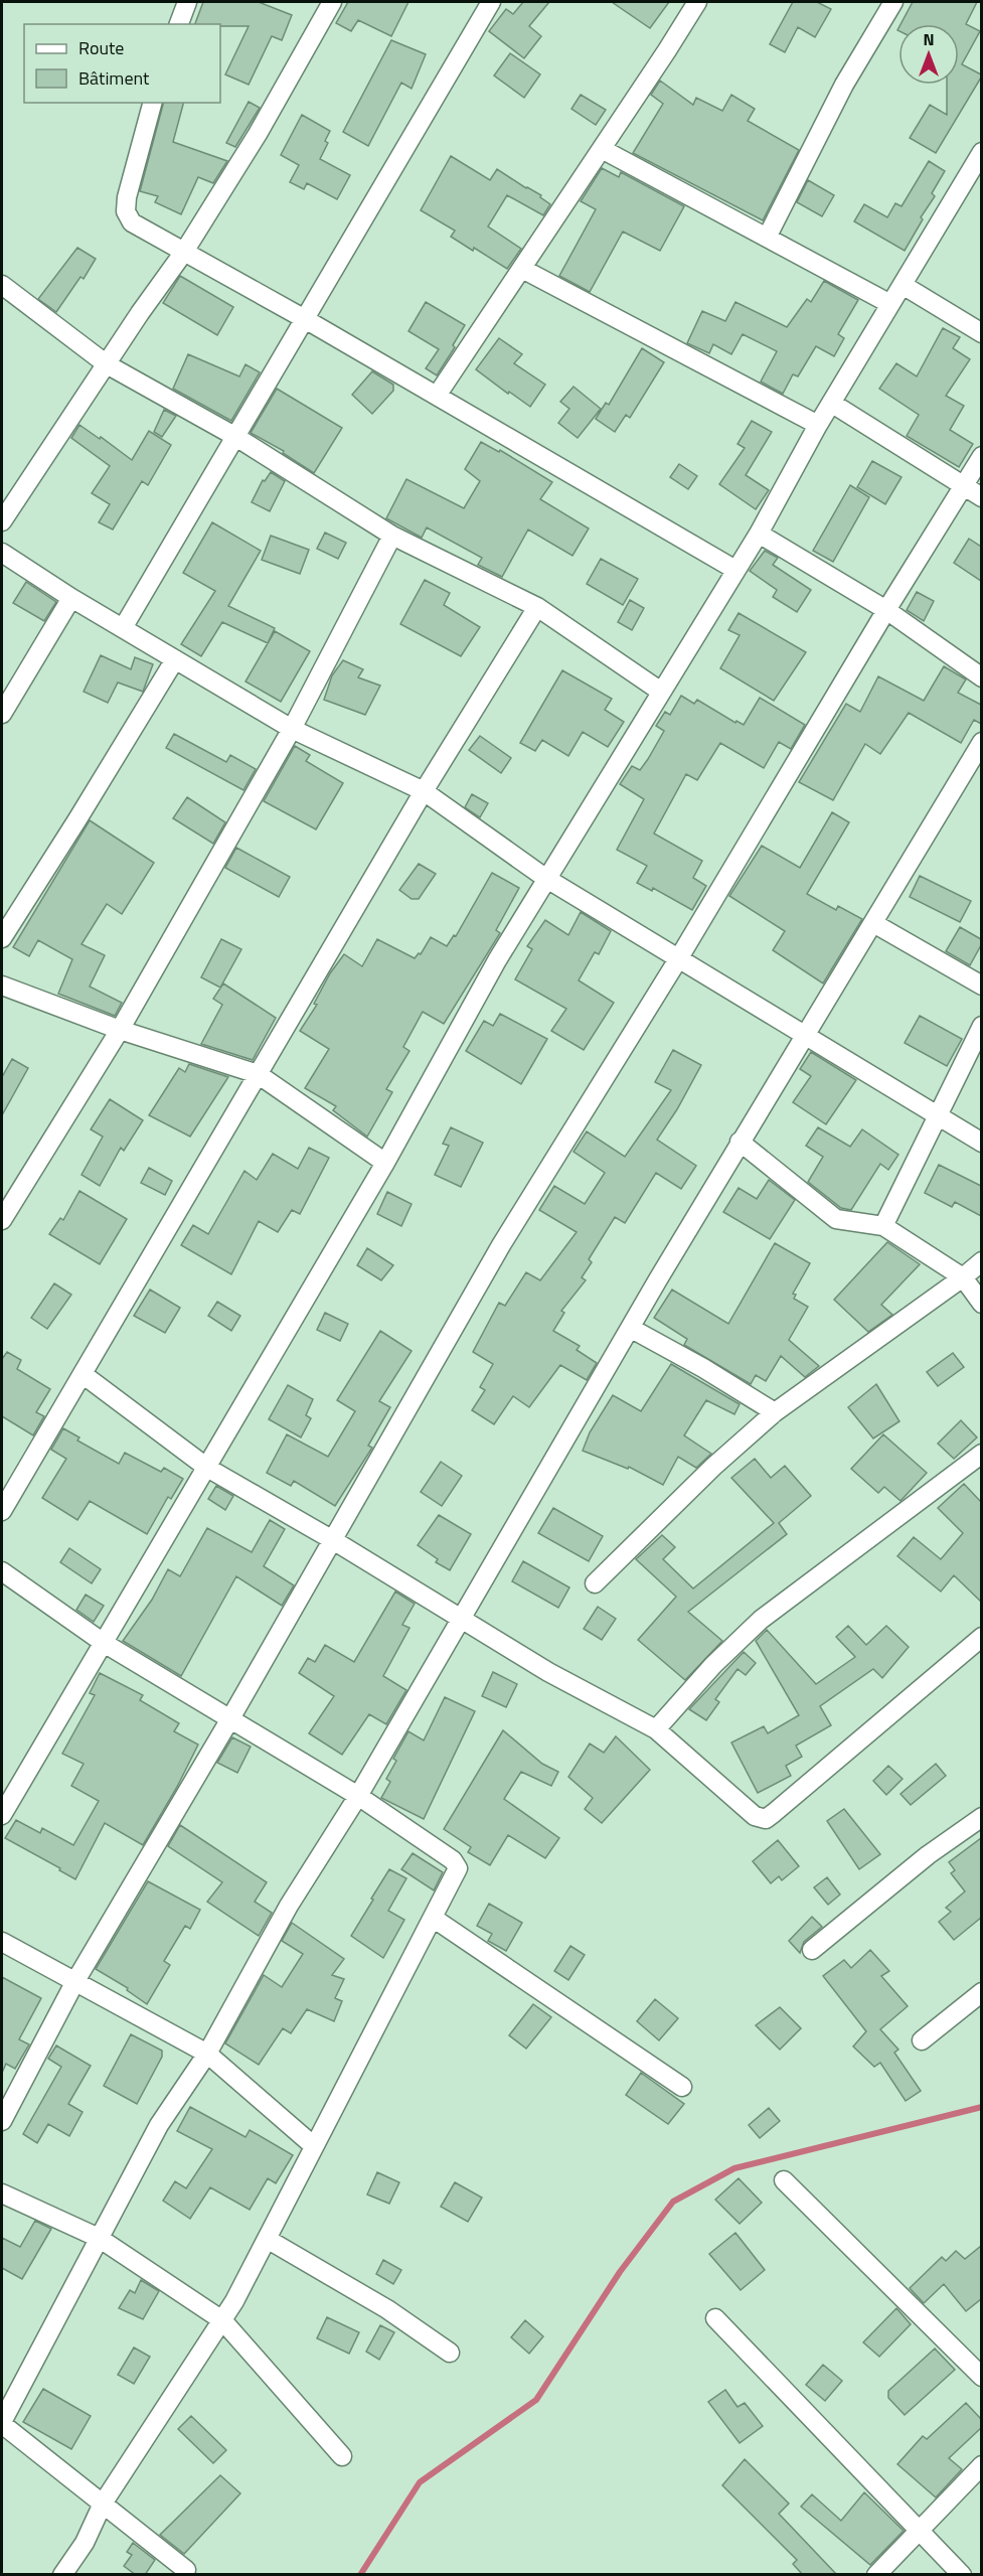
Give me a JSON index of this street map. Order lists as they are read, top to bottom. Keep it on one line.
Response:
{"legend":["Route","Bâtiment"],"north":"top"}
